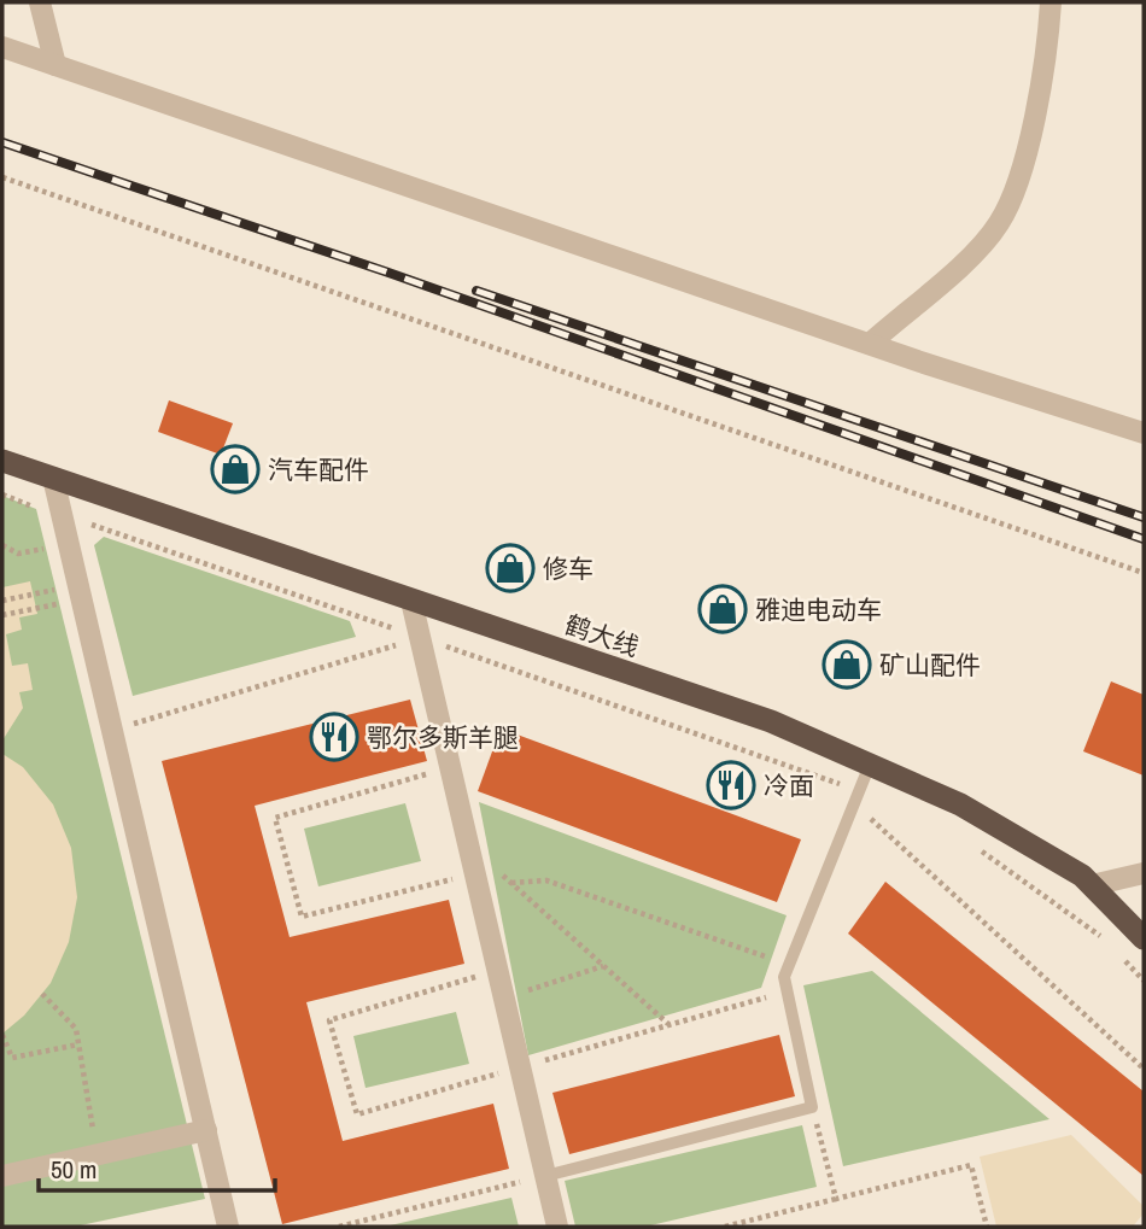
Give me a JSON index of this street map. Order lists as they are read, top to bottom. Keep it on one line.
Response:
{"streets":{"highway":["鹤大线"]},"places":{"shop":["汽车配件","修车","雅迪电动车","矿山配件"],"restaurant":["鄂尔多斯羊腿","冷面"]},"scale_bar":"50 m"}
